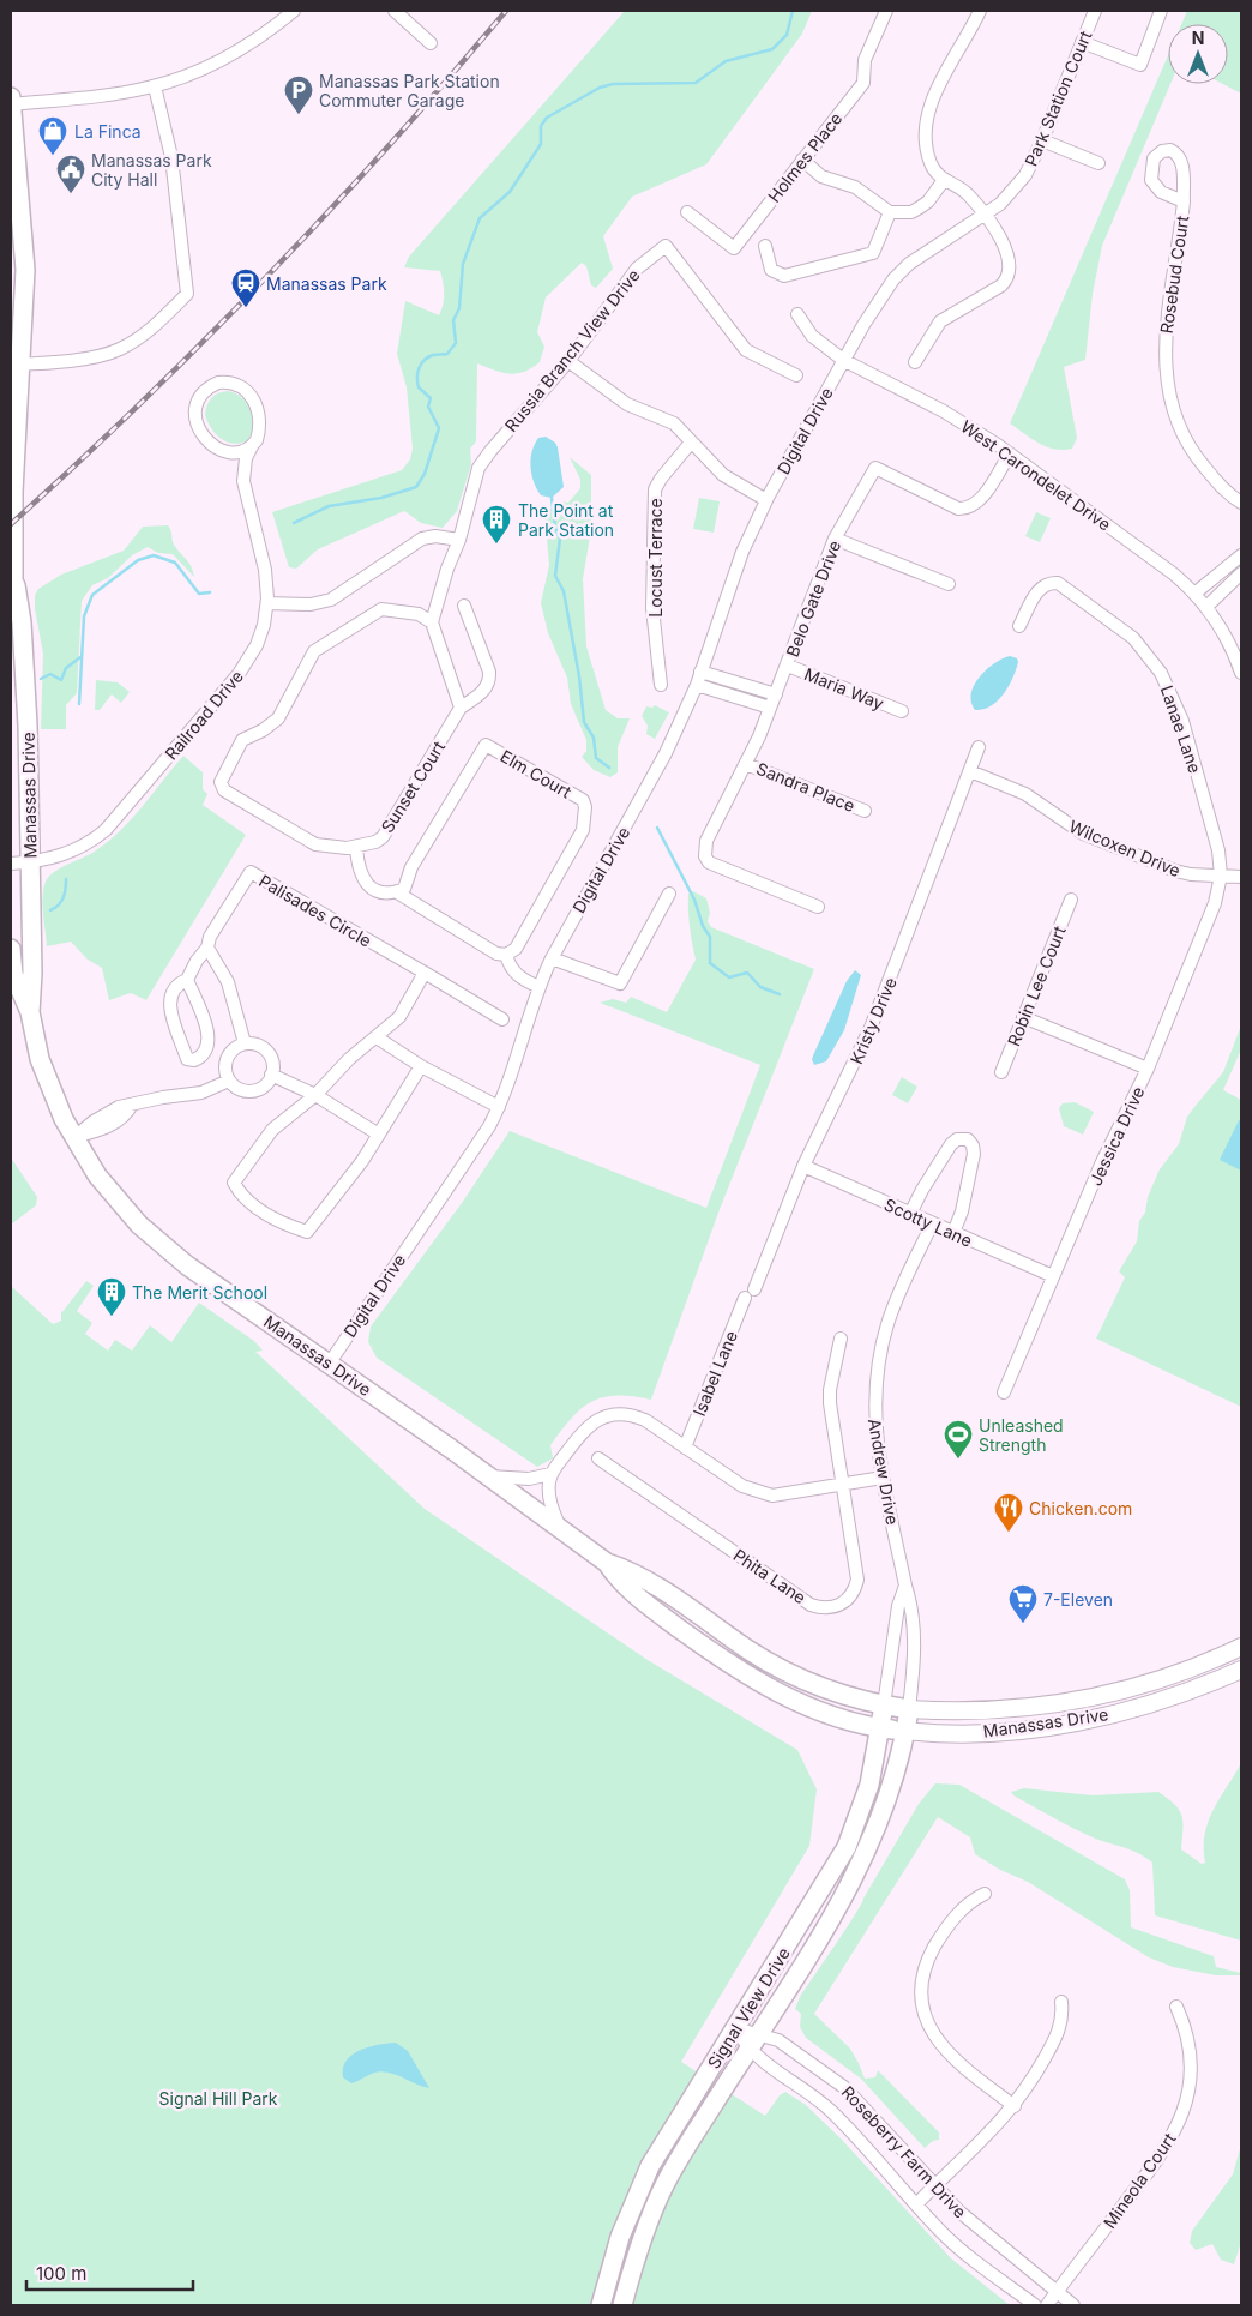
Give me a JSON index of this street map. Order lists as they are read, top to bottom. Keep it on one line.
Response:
{"streets":{"main road":["Manassas Drive","Signal View Drive"],"street":["Park Station Court","Holmes Place","Rosebud Court","Russia Branch View Drive","Digital Drive","West Carondelet Drive","Locust Terrace","Belo Gate Drive","Maria Way","Railroad Drive","Lanae Lane","Elm Court","Sunset Court","Sandra Place","Wilcoxen Drive","Palisades Circle","Robin Lee Court","Kristy Drive","Jessica Drive","Scotty Lane","Isabel Lane","Andrew Drive","Phita Lane","Roseberry Farm Drive","Mineola Court"]},"crossings":[["Park Station Court","Digital Drive"],["Park Station Court","West Carondelet Drive"],["Digital Drive","West Carondelet Drive"],["Digital Drive","Manassas Drive"],["West Carondelet Drive","Belo Gate Drive"],["Belo Gate Drive","Maria Way"],["Belo Gate Drive","Sandra Place"],["Railroad Drive","Manassas Drive"],["Lanae Lane","Wilcoxen Drive"],["Lanae Lane","Jessica Drive"],["Manassas Drive","Andrew Drive"],["Manassas Drive","Signal View Drive"],["Wilcoxen Drive","Kristy Drive"],["Wilcoxen Drive","Jessica Drive"],["Kristy Drive","Scotty Lane"],["Kristy Drive","Isabel Lane"],["Jessica Drive","Scotty Lane"],["Scotty Lane","Andrew Drive"],["Andrew Drive","Signal View Drive"],["Signal View Drive","Roseberry Farm Drive"],["Roseberry Farm Drive","Mineola Court"]],"parks":["Signal Hill Park"],"places":{"parking":["Manassas Park Station Commuter Garage"],"shop":["La Finca"],"public building":["Manassas Park City Hall"],"station":["Manassas Park"],"building":["The Point at Park Station","The Merit School"],"sports":["Unleashed Strength"],"restaurant":["Chicken.com"],"supermarket":["7-Eleven"]},"scale_bar":"100 m","north":"top"}
